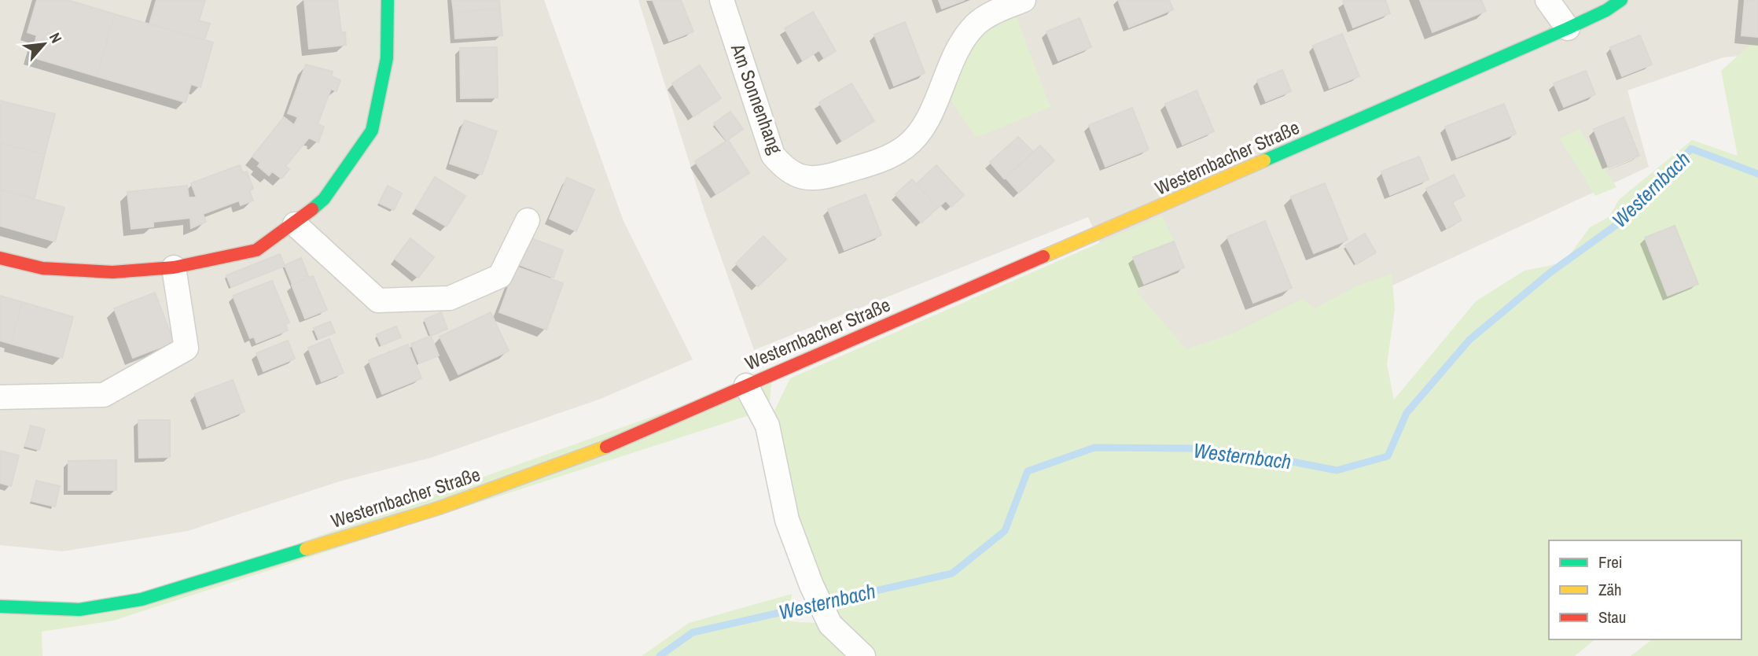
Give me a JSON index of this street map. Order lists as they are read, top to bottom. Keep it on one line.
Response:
{"streets":{"street":["Am Sonnenhang","Westernbacher Straße"]},"water":["Westernbach"],"legend":["Frei","Zäh","Stau"],"north":"top right"}
